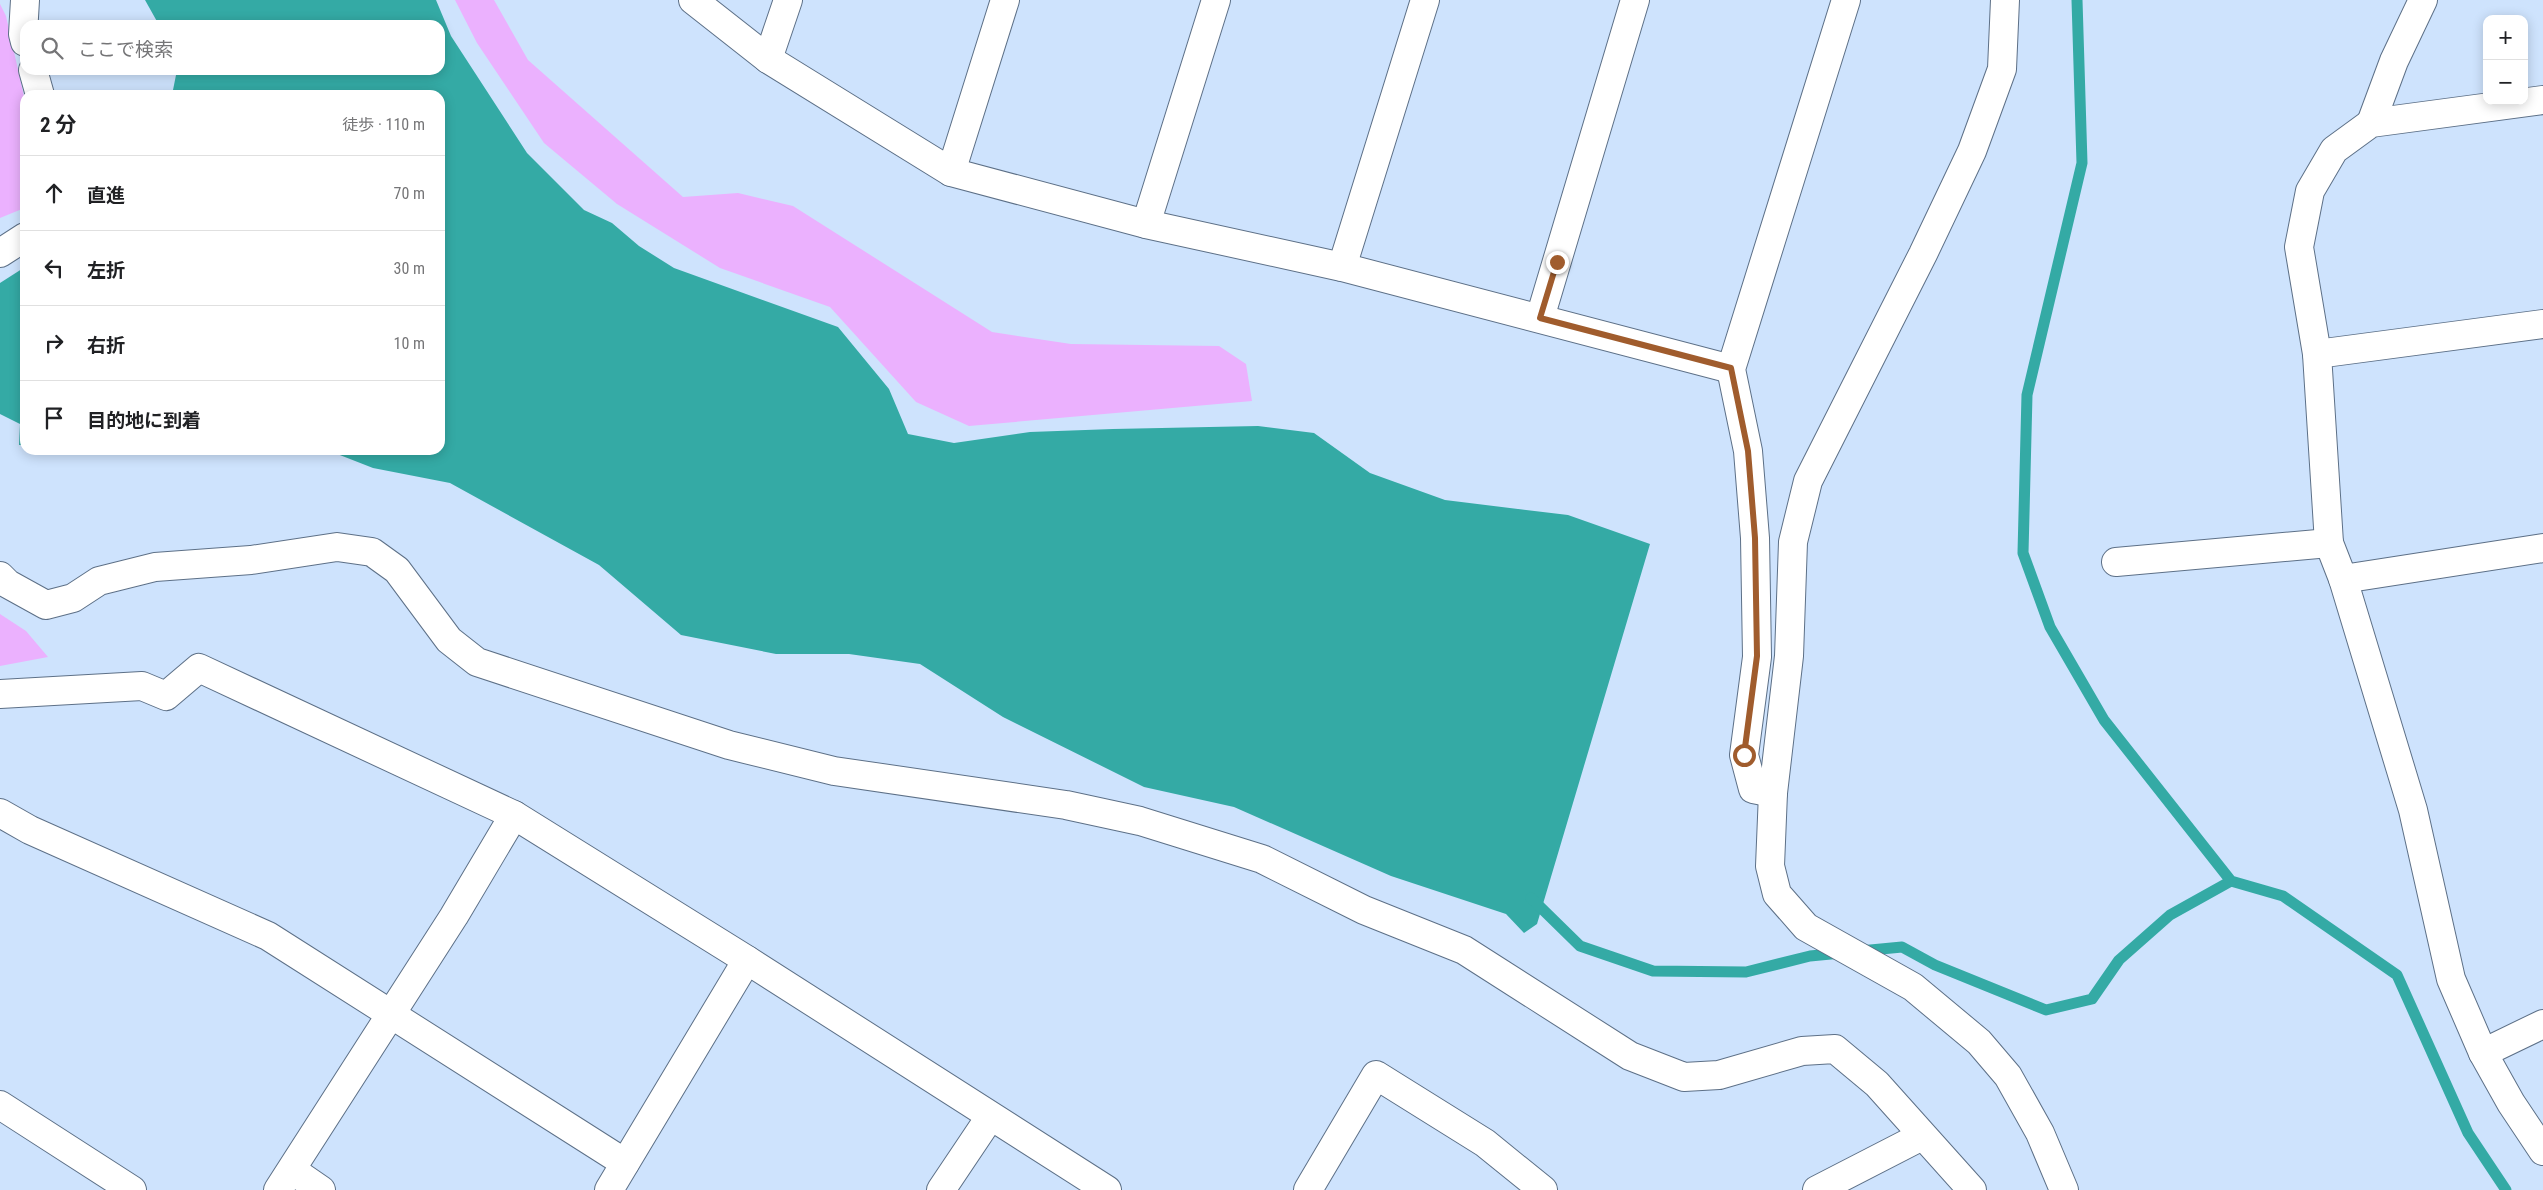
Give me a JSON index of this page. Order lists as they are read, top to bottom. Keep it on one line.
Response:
{"page":{"map_buttons":["+","−"],"search":"ここで検索","heading":["2 分","徒歩 · 110 m"],"list":[["直進","70 m"],["左折","30 m"],["右折","10 m"],"目的地に到着"]}}
